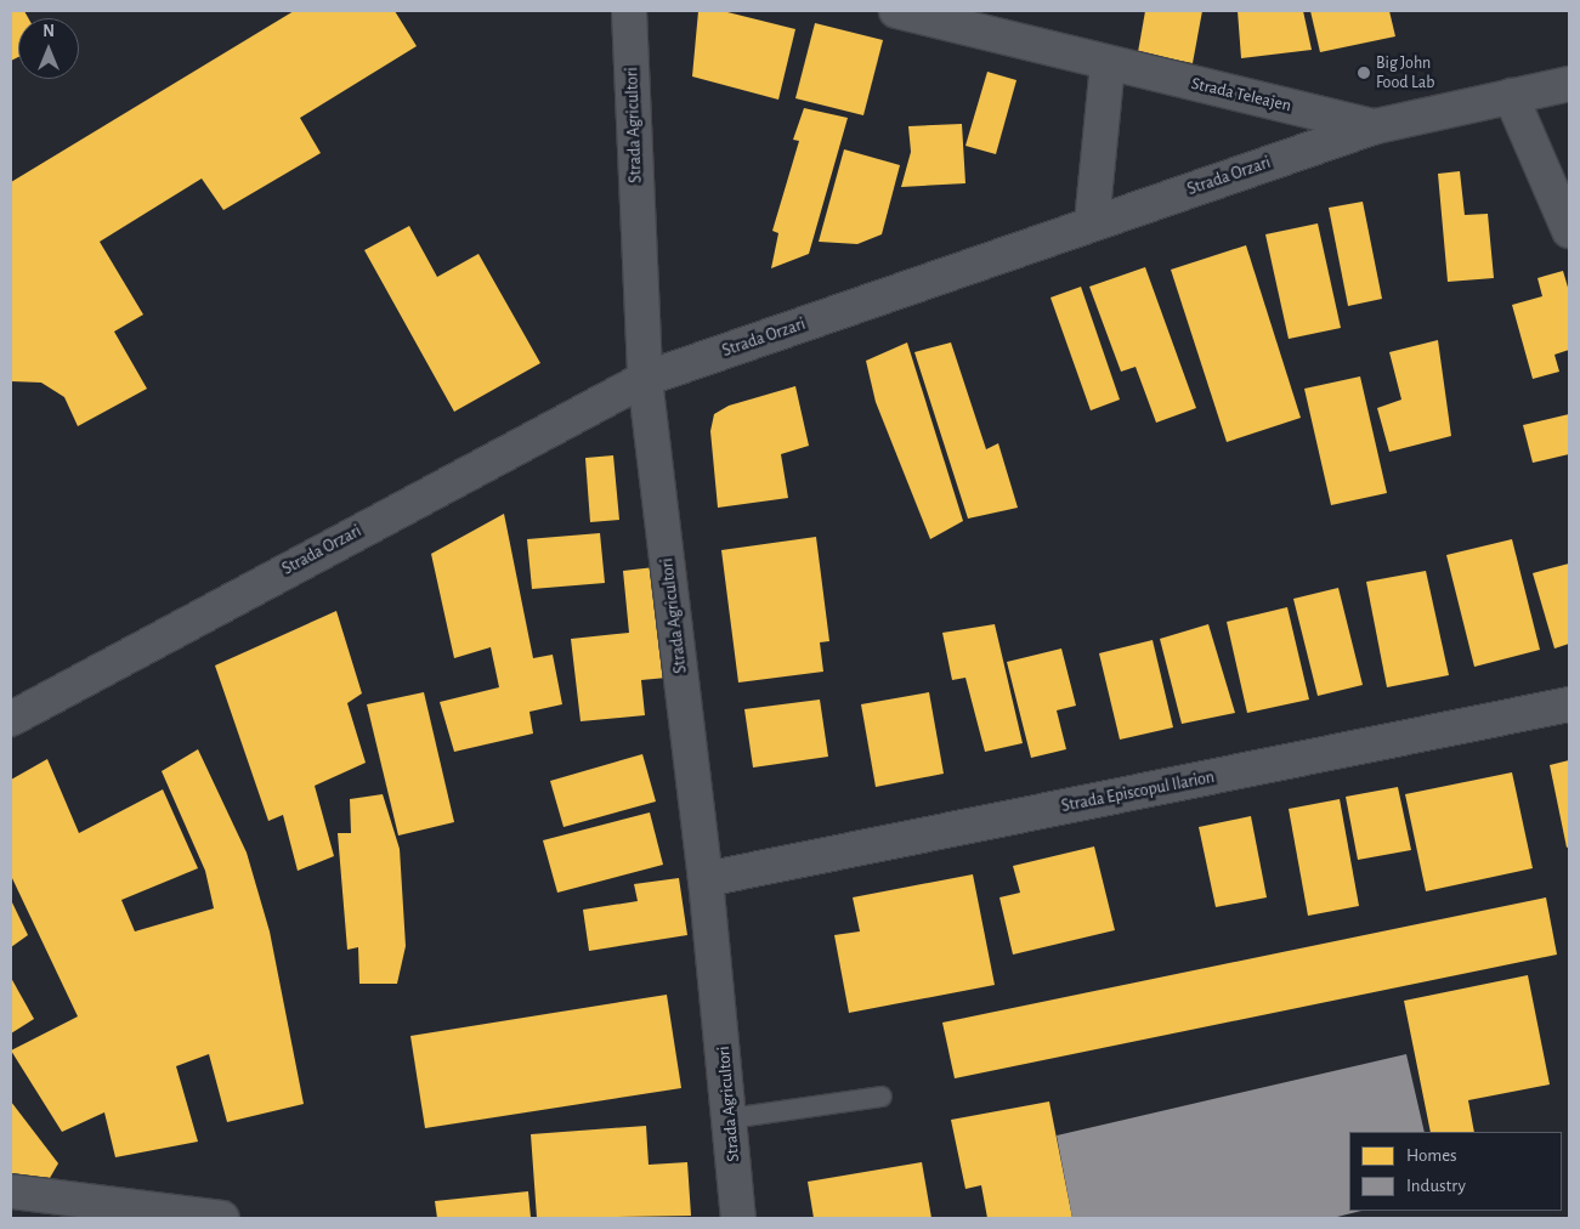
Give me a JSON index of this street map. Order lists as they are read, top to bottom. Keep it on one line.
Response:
{"streets":{"street":["Strada Teleajen","Strada Agricultori","Strada Orzari","Strada Episcopul Ilarion"]},"crossings":[["Strada Teleajen","Strada Orzari"],["Strada Agricultori","Strada Orzari"],["Strada Agricultori","Strada Episcopul Ilarion"]],"places":["Big John Food Lab"],"legend":["Homes","Industry"],"north":"top"}
